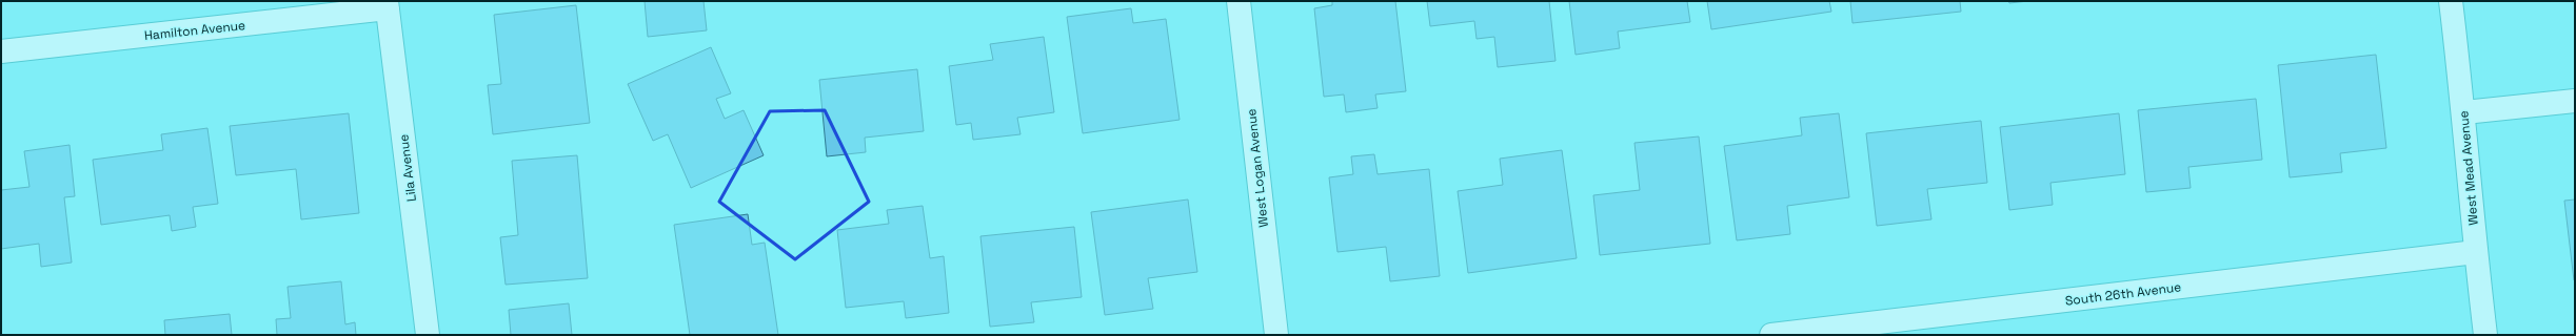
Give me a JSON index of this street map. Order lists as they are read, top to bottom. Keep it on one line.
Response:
{"streets":{"street":["Hamilton Avenue","Lila Avenue","West Logan Avenue","West Mead Avenue","South 26th Avenue"]},"crossings":[["Hamilton Avenue","Lila Avenue"],["West Mead Avenue","South 26th Avenue"]]}
